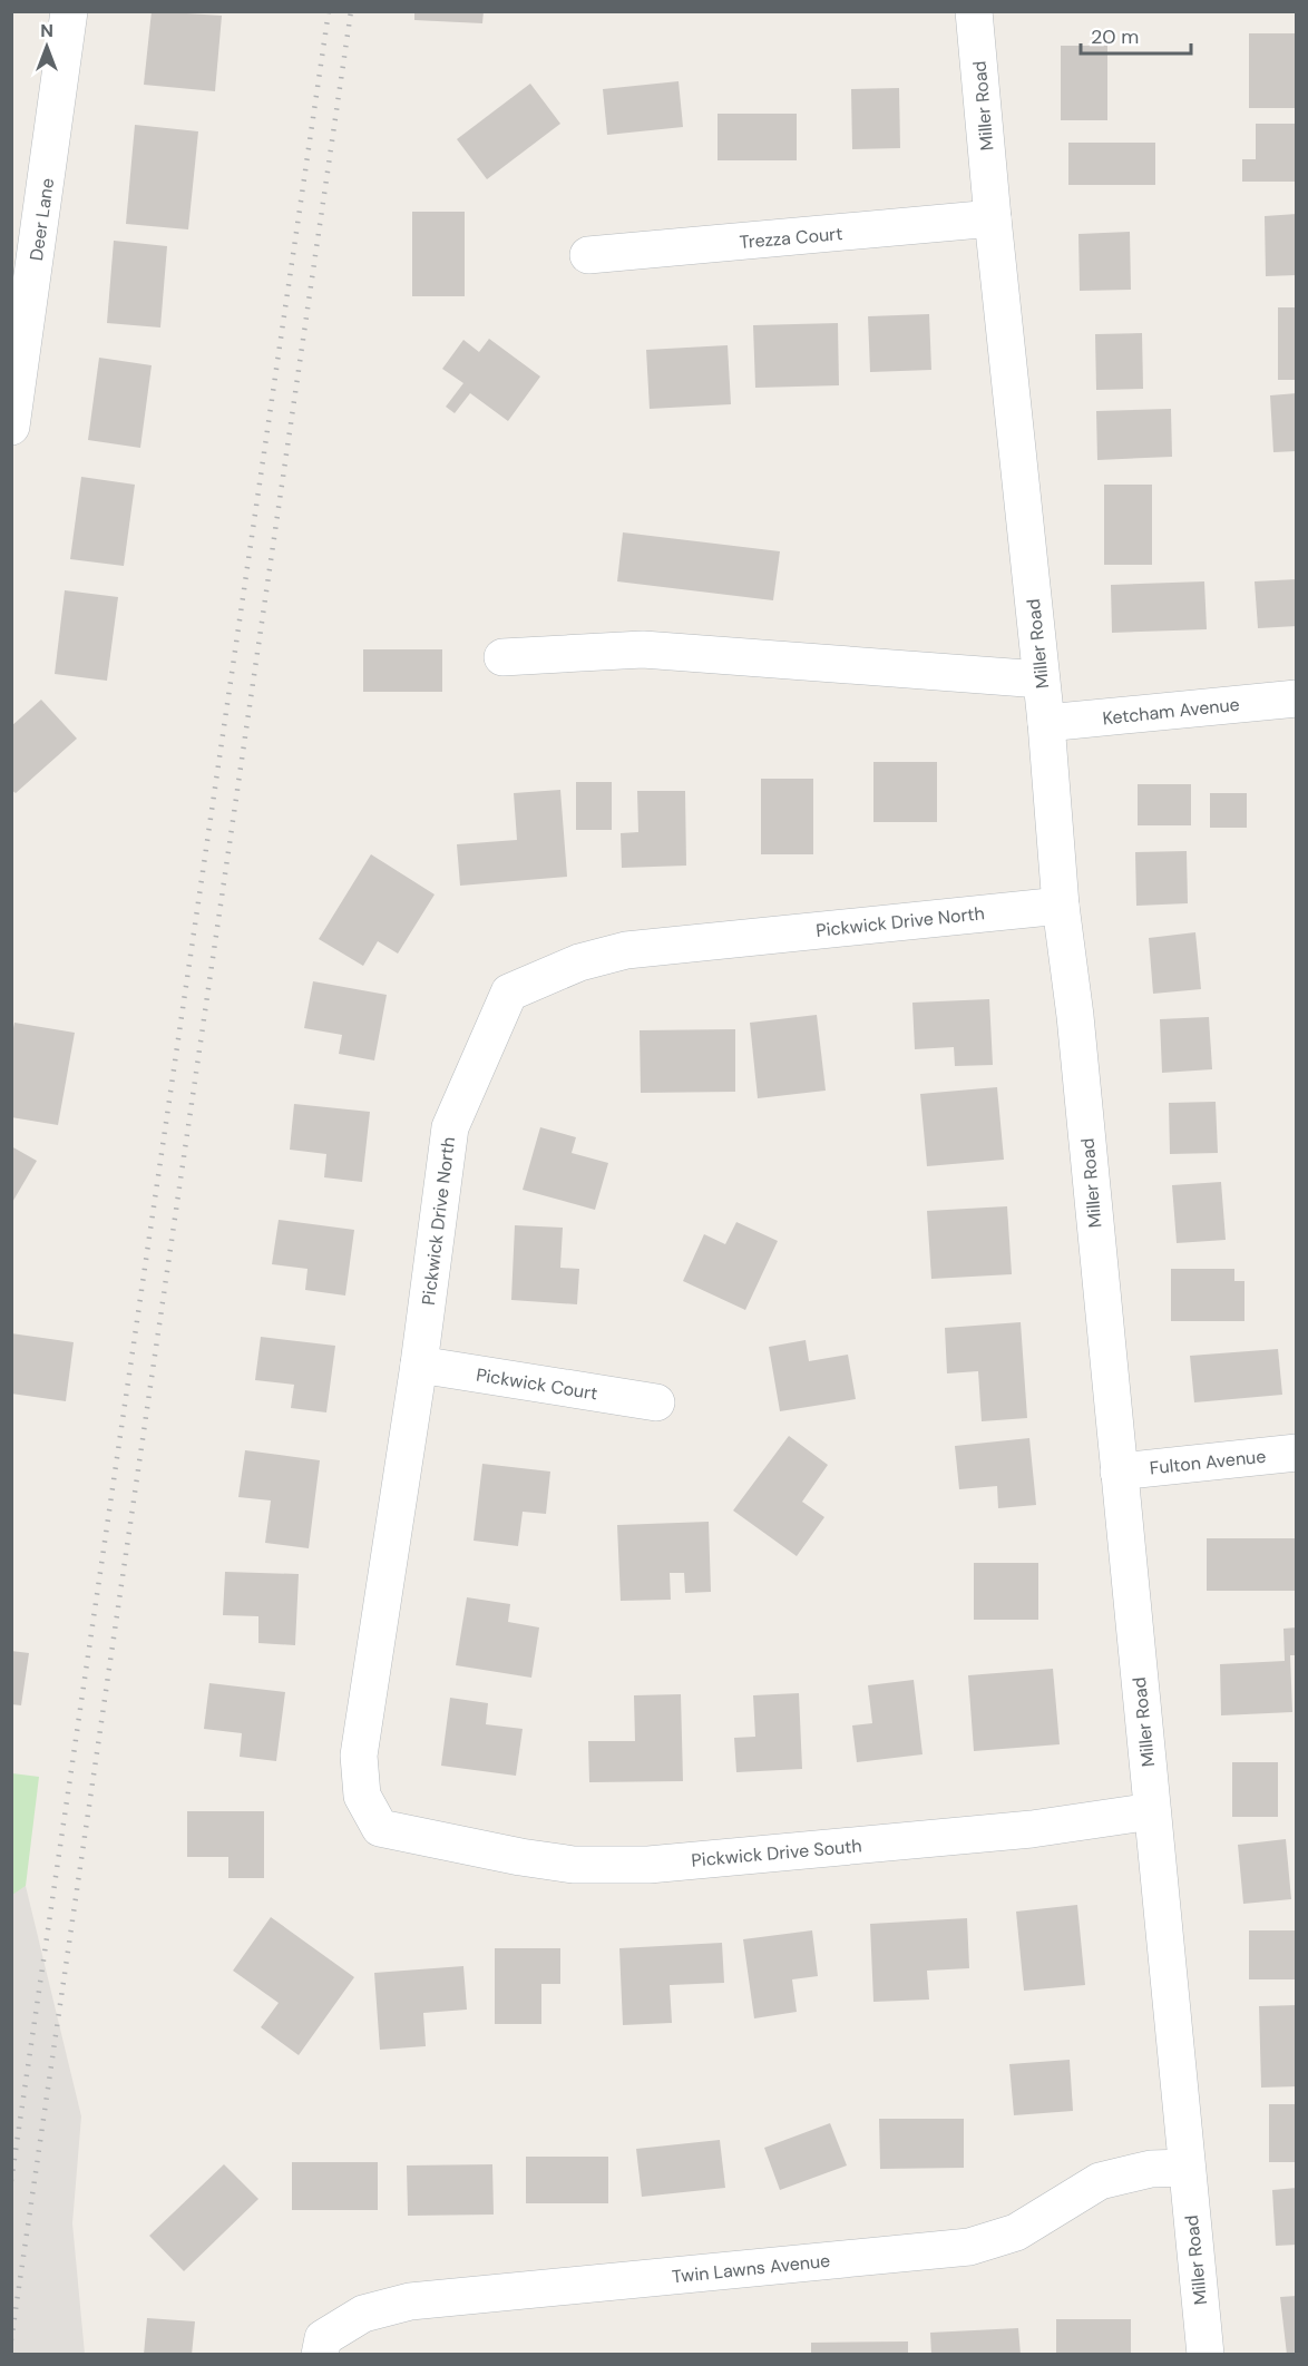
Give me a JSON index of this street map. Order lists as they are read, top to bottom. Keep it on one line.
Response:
{"streets":{"street":["Miller Road","Deer Lane","Trezza Court","Ketcham Avenue","Pickwick Drive North","Pickwick Court","Fulton Avenue","Pickwick Drive South","Twin Lawns Avenue"]},"crossings":[["Miller Road","Trezza Court"],["Miller Road","Ketcham Avenue"],["Miller Road","Pickwick Drive North"],["Miller Road","Fulton Avenue"],["Miller Road","Pickwick Drive South"],["Miller Road","Twin Lawns Avenue"],["Pickwick Drive North","Pickwick Court"],["Pickwick Drive North","Pickwick Drive South"]],"scale_bar":"20 m","north":"top"}
